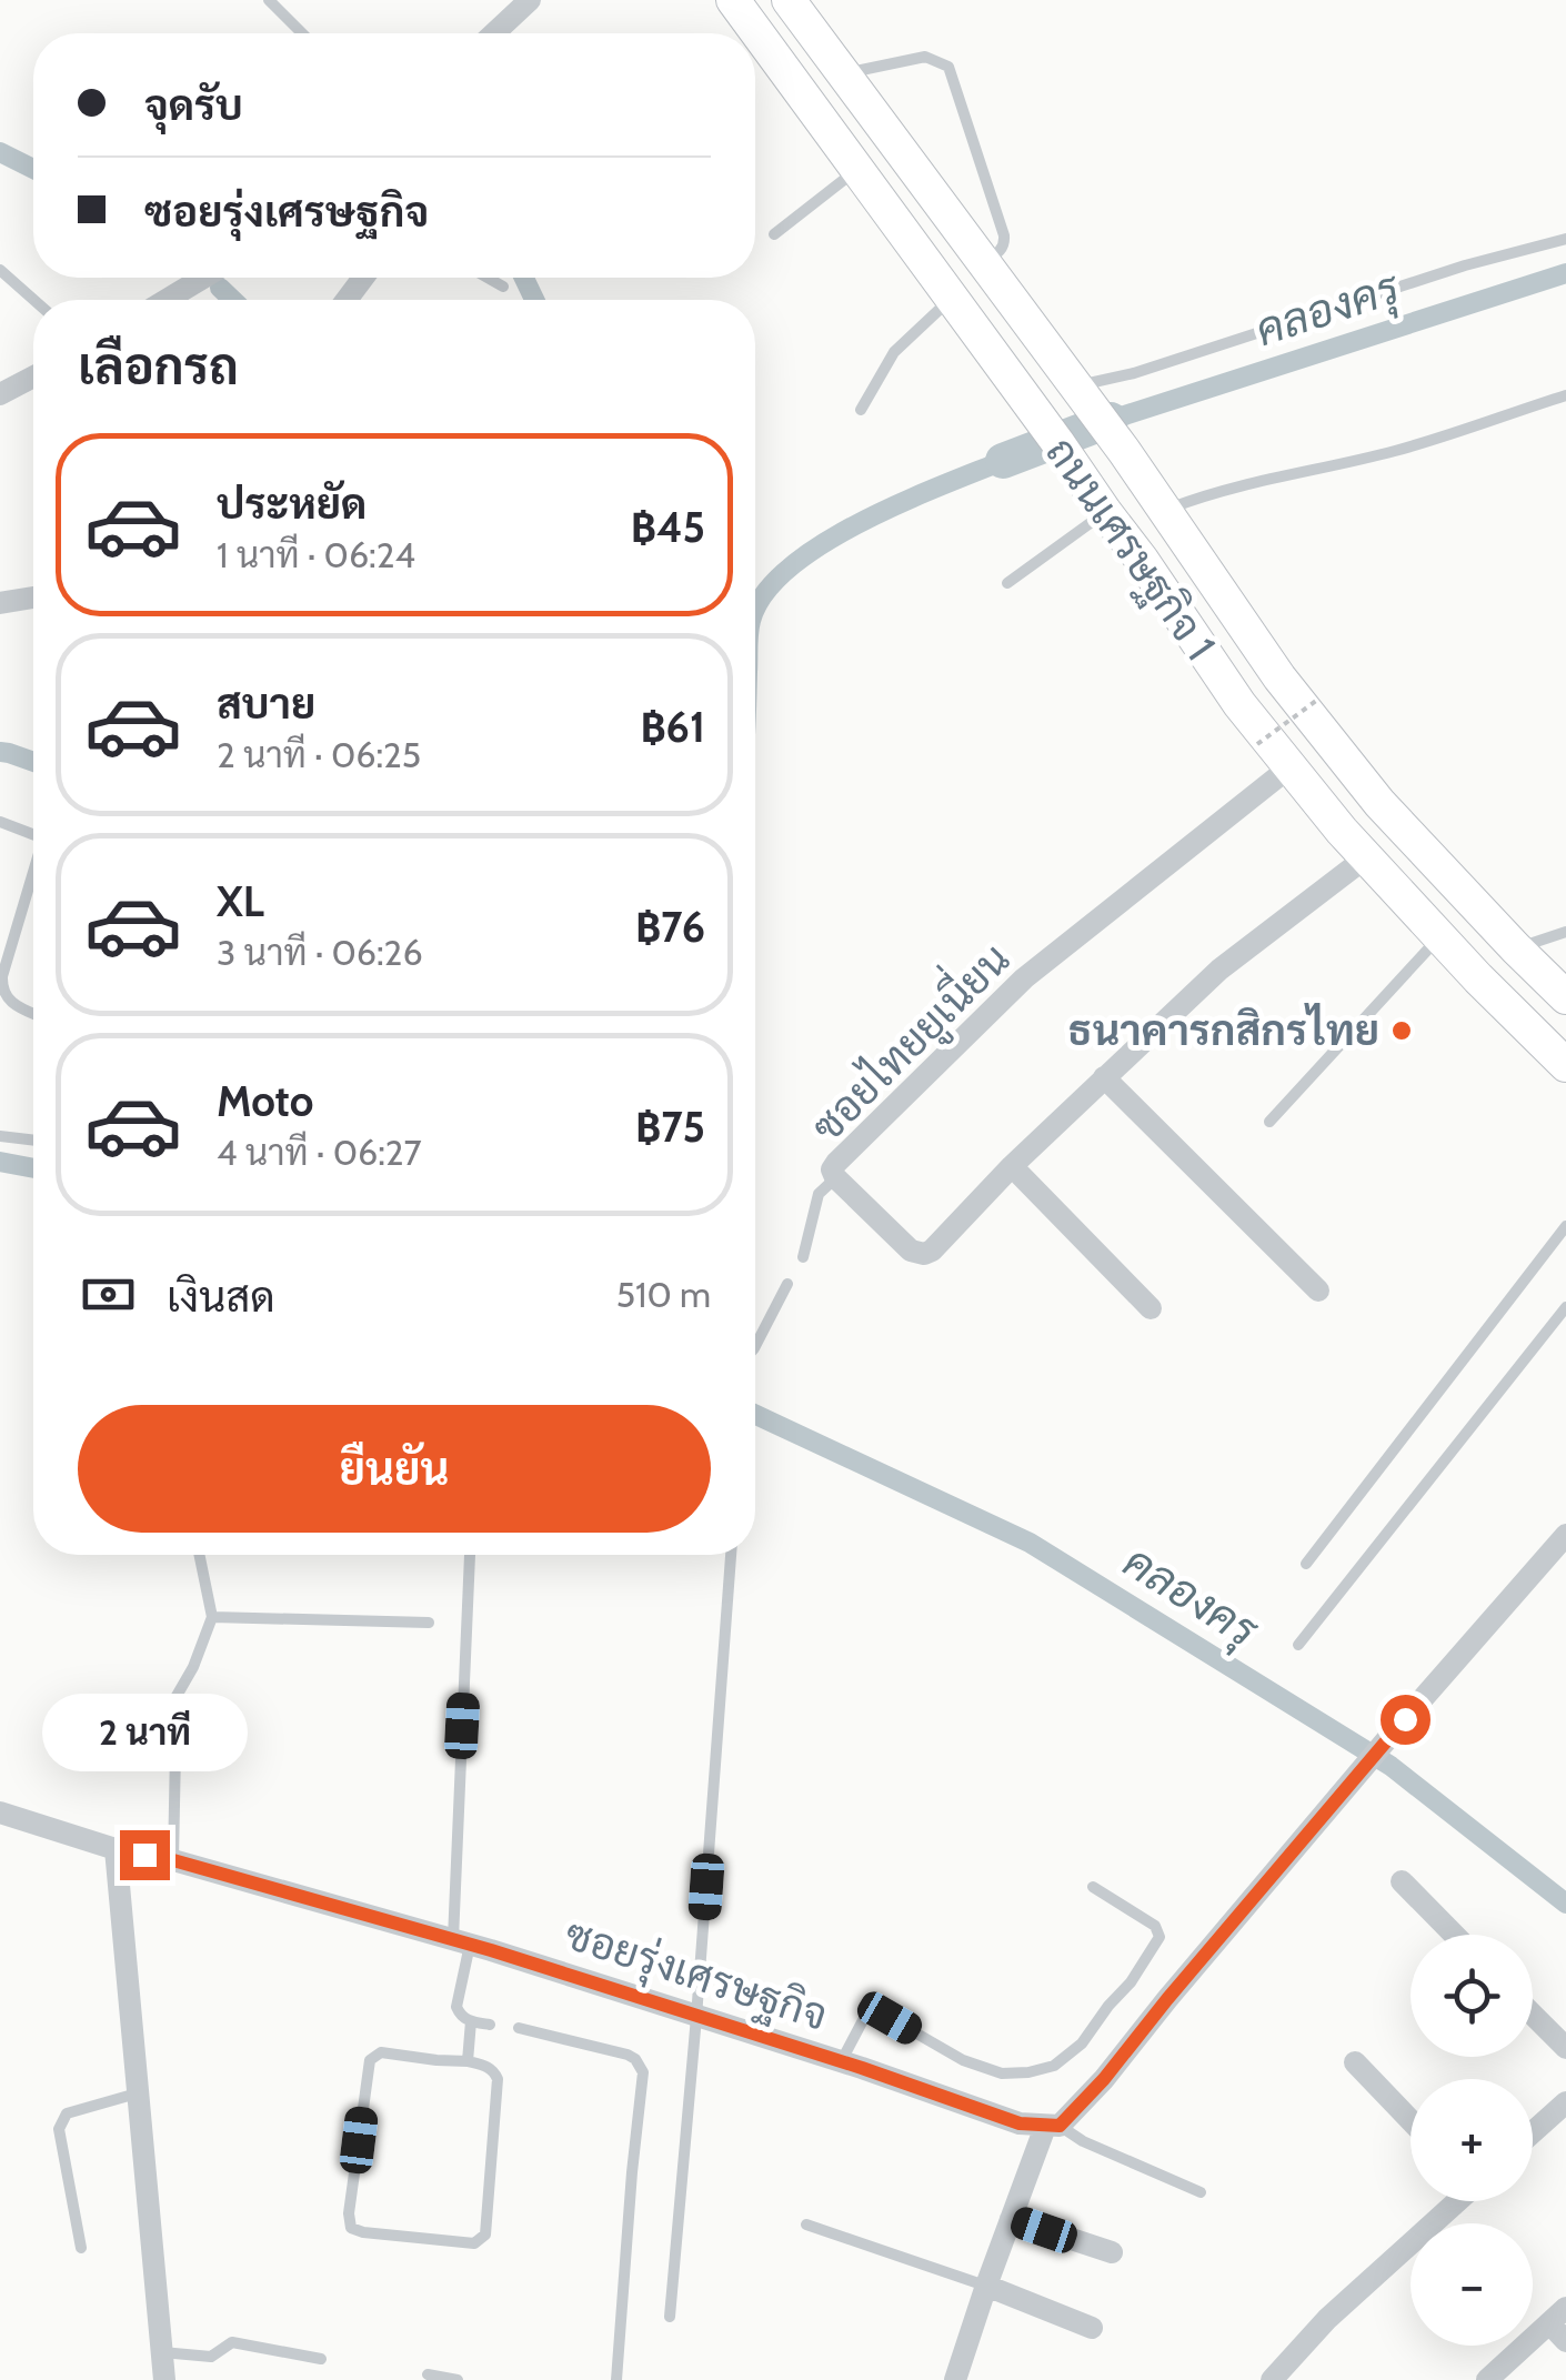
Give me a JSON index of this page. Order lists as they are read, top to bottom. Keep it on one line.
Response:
{"streets":{"main road":["ถนนเศรษฐกิจ 1"],"street":["ซอยไทยยูเนี่ยน","ซอยรุ่งเศรษฐกิจ"]},"crossings":[["ถนนเศรษฐกิจ 1","ซอยไทยยูเนี่ยน"]],"water":["คลองครุ"],"places":["ธนาคารกสิกรไทย"],"page":{"banner":["จุดรับ","ซอยรุ่งเศรษฐกิจ"],"heading":"เลือกรถ","list":[{"name":"ประหยัด","note":"1 นาที · 06:24","value":"฿45"},{"name":"สบาย","note":"2 นาที · 06:25","value":"฿61"},{"name":"XL","note":"3 นาที · 06:26","value":"฿76"},{"name":"Moto","note":"4 นาที · 06:27","value":"฿75"}],"pay":["เงินสด","510 m"],"buttons":"ยืนยัน","bubble":"2 นาที","map_buttons":["+","−"]}}
